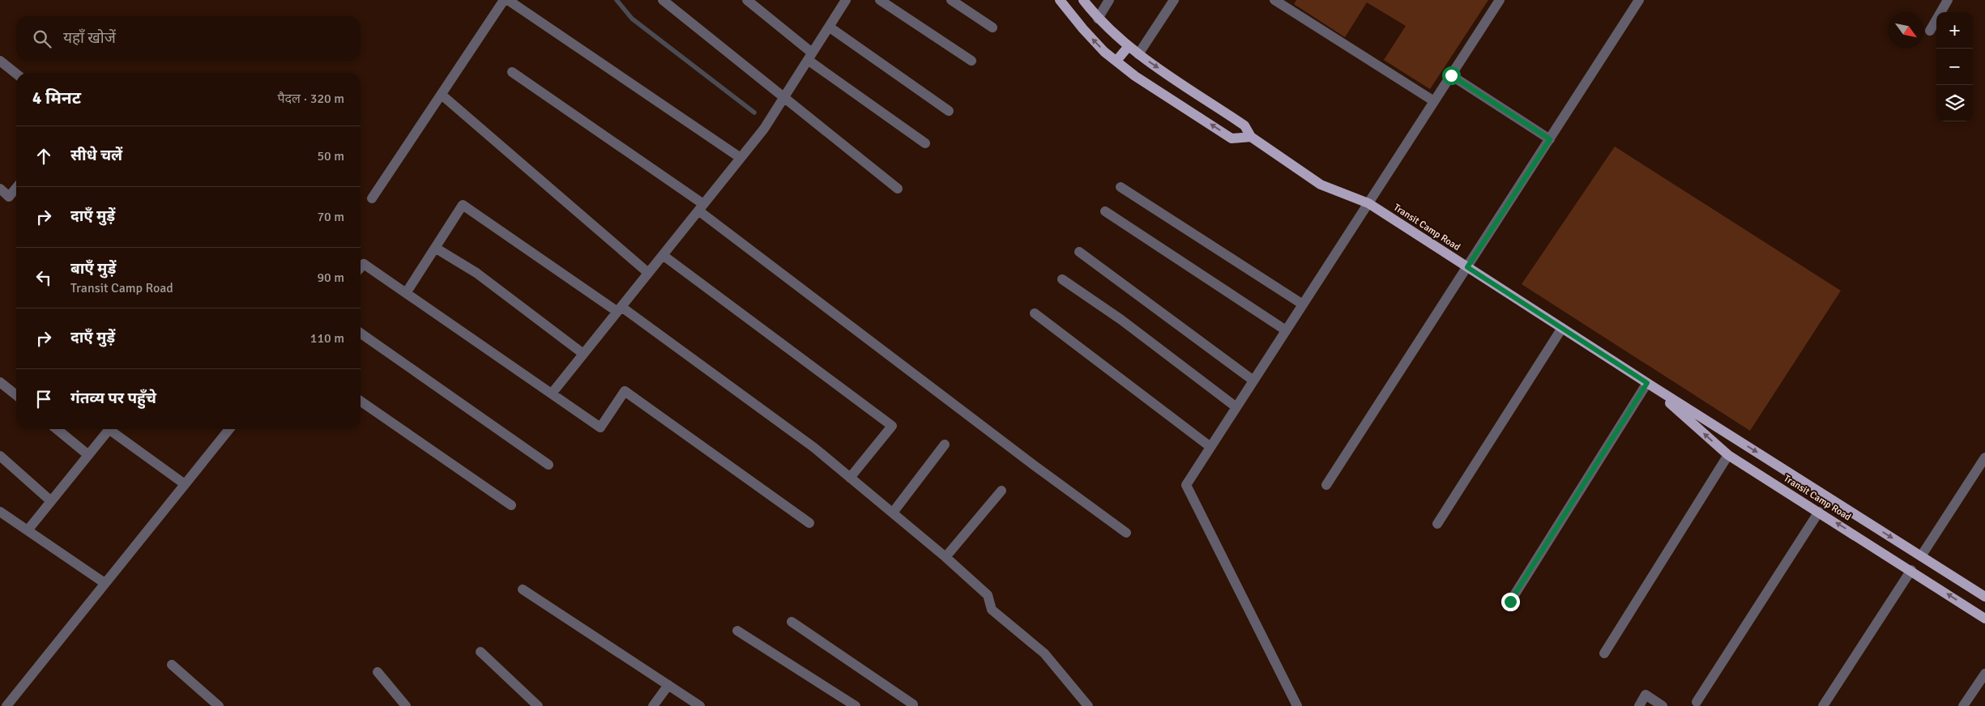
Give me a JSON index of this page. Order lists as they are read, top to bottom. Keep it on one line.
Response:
{"streets":{"main road":["Transit Camp Road"]},"north":"bottom right","page":{"map_buttons":["+","−"],"search":"यहाँ खोजें","heading":["4 मिनट","पैदल · 320 m"],"list":[["सीधे चलें","50 m"],["दाएँ मुड़ें","70 m"],["बाएँ मुड़ें","Transit Camp Road","90 m"],["दाएँ मुड़ें","110 m"],"गंतव्य पर पहुँचे"]}}
